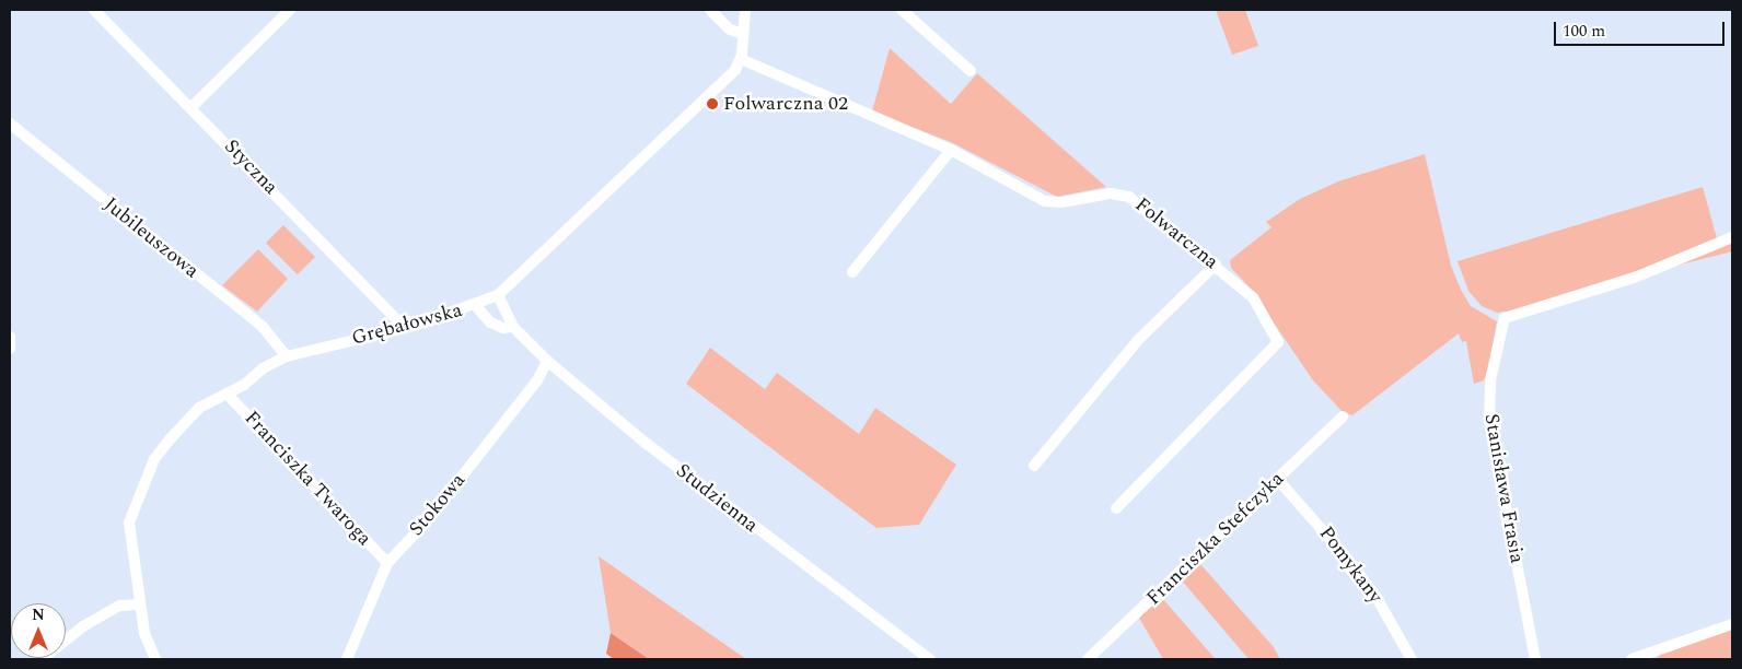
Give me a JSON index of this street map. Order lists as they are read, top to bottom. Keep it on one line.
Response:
{"streets":{"street":["Styczna","Folwarczna","Jubileuszowa","Grębałowska","Franciszka Twaroga","Stanisława Frasia","Studzienna","Stokowa","Franciszka Stefczyka","Pomykany"]},"crossings":[["Styczna","Grębałowska"],["Folwarczna","Grębałowska"],["Jubileuszowa","Grębałowska"],["Grębałowska","Franciszka Twaroga"],["Grębałowska","Studzienna"],["Franciszka Twaroga","Stokowa"],["Studzienna","Stokowa"],["Franciszka Stefczyka","Pomykany"]],"places":["Folwarczna 02"],"scale_bar":"100 m","north":"top"}
